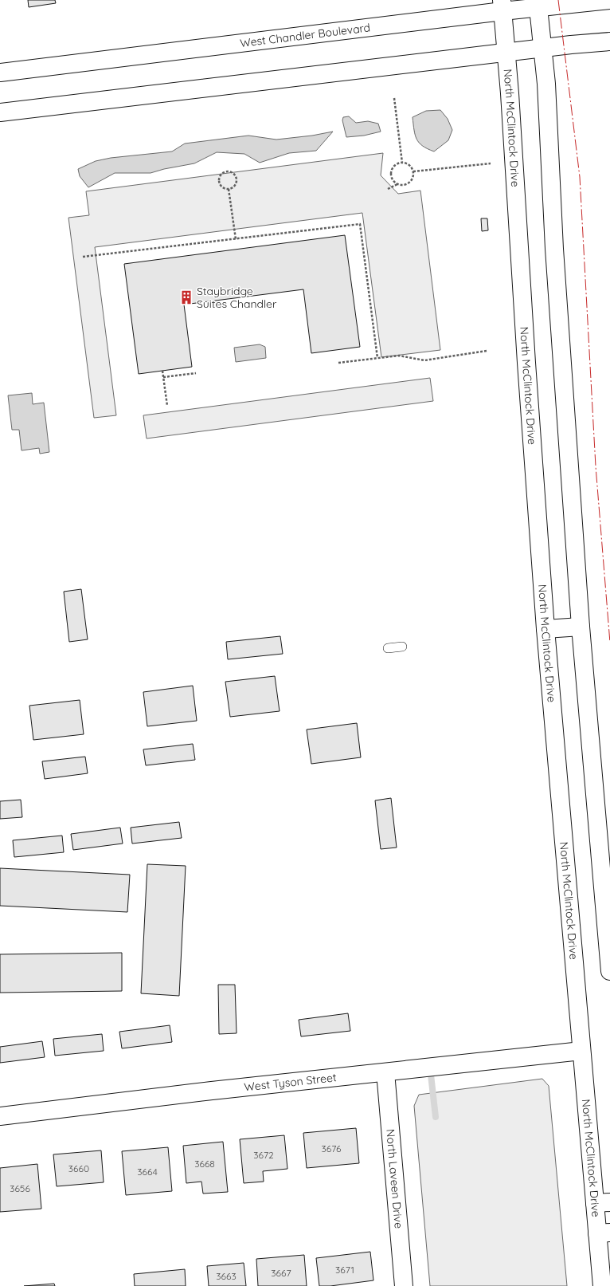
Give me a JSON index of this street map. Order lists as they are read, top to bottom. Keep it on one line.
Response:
{"streets":{"main road":["West Chandler Boulevard","North McClintock Drive","West Tyson Street","North Laveen Drive"]},"crossings":[["West Chandler Boulevard","North McClintock Drive"],["North McClintock Drive","West Tyson Street"],["West Tyson Street","North Laveen Drive"]],"places":{"building":["Staybridge Suites Chandler"]},"house_numbers":["3676","3672","3668","3660","3664","3656","3671","3667","3663"]}
